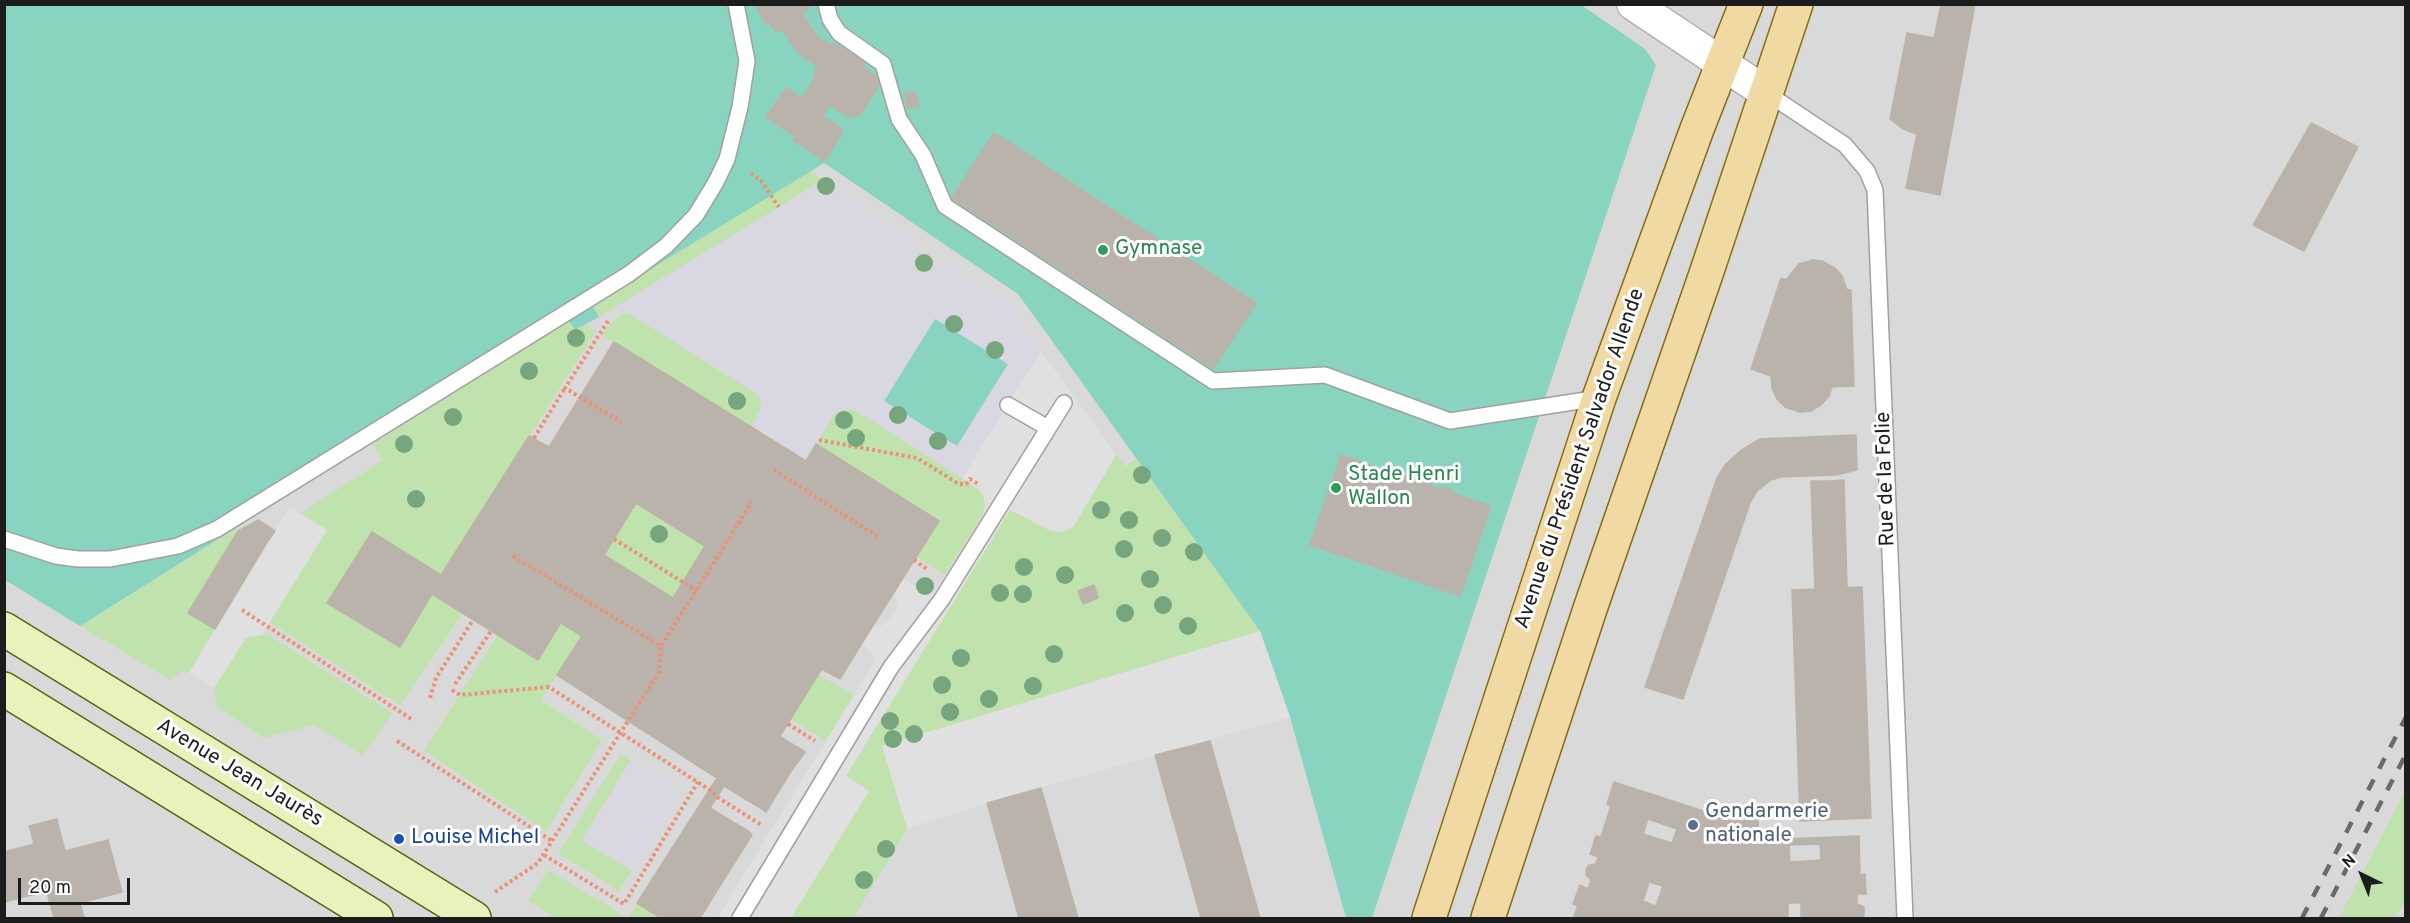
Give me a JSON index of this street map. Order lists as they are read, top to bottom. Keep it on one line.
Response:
{"streets":{"main road":["Avenue du Président Salvador Allende","Avenue Jean Jaurès"],"lane":["Rue de la Folie"]},"places":["Gymnase","Stade Henri Wallon","Gendarmerie nationale","Louise Michel"],"scale_bar":"20 m","north":"top left"}
